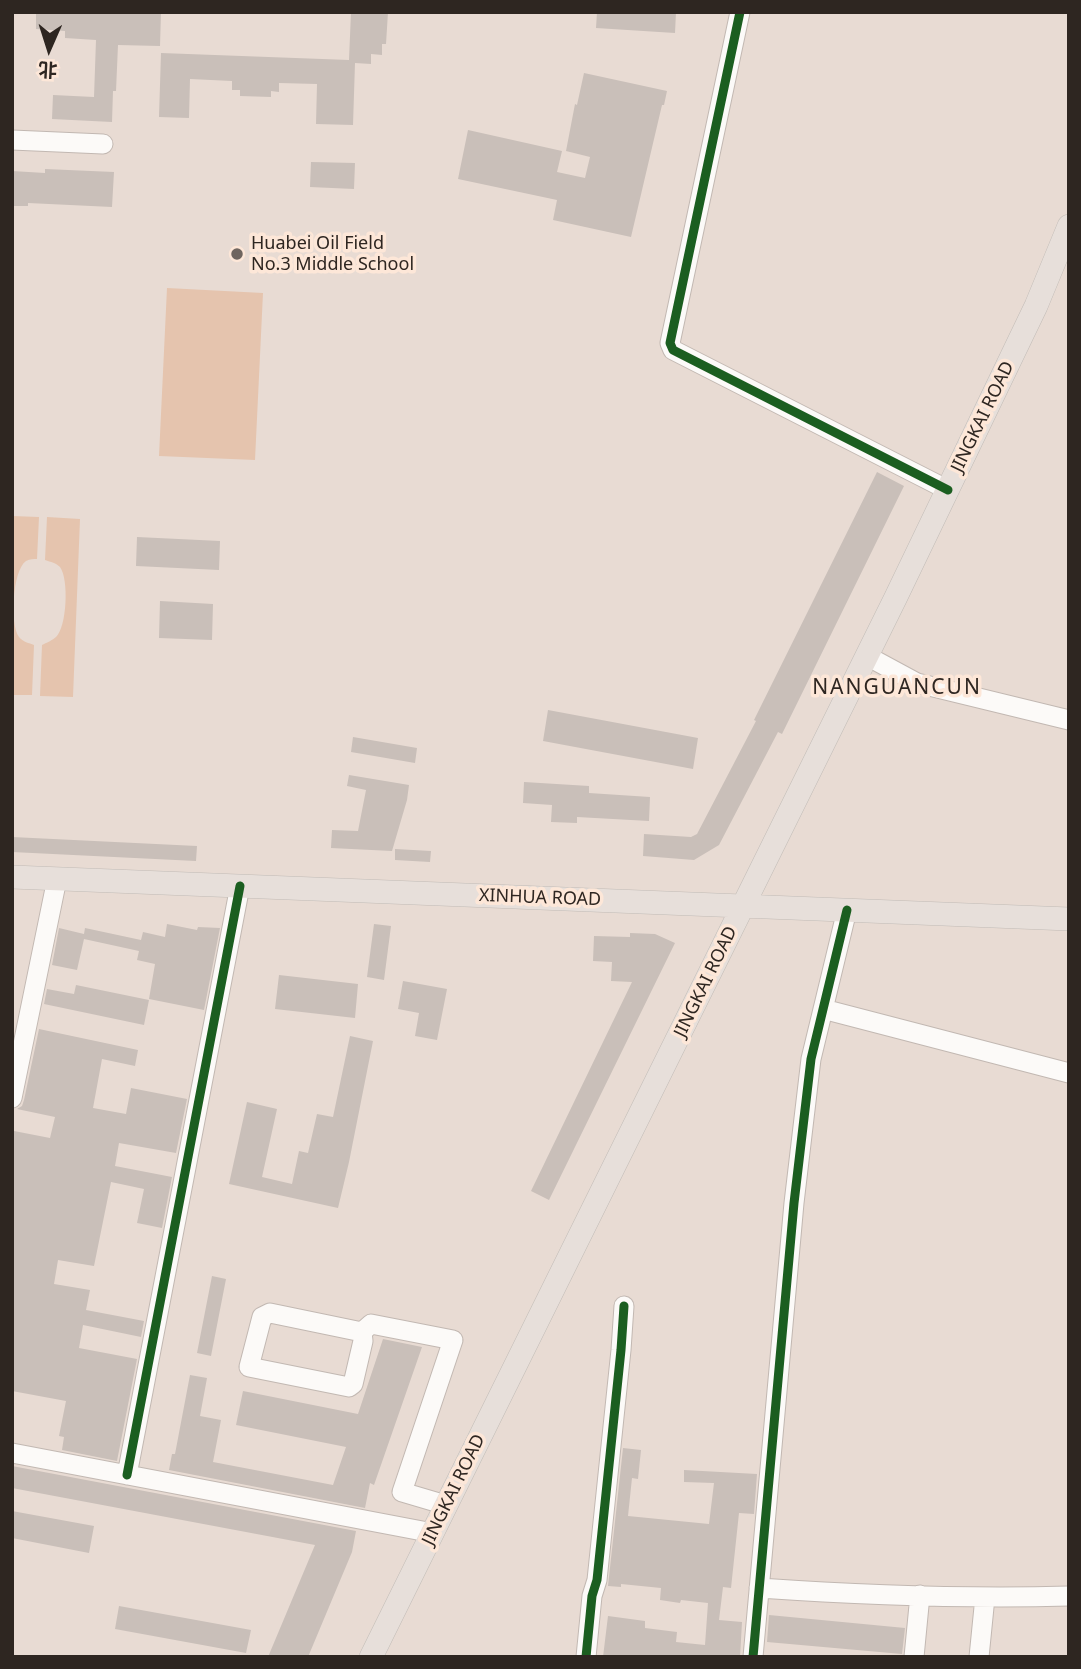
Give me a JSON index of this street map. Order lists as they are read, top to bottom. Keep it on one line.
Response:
{"streets":{"main road":["JINGKAI ROAD","XINHUA ROAD"]},"crossings":[["JINGKAI ROAD","XINHUA ROAD"]],"districts":["NANGUANCUN"],"places":["Huabei Oil Field No.3 Middle School"],"north":"bottom"}
